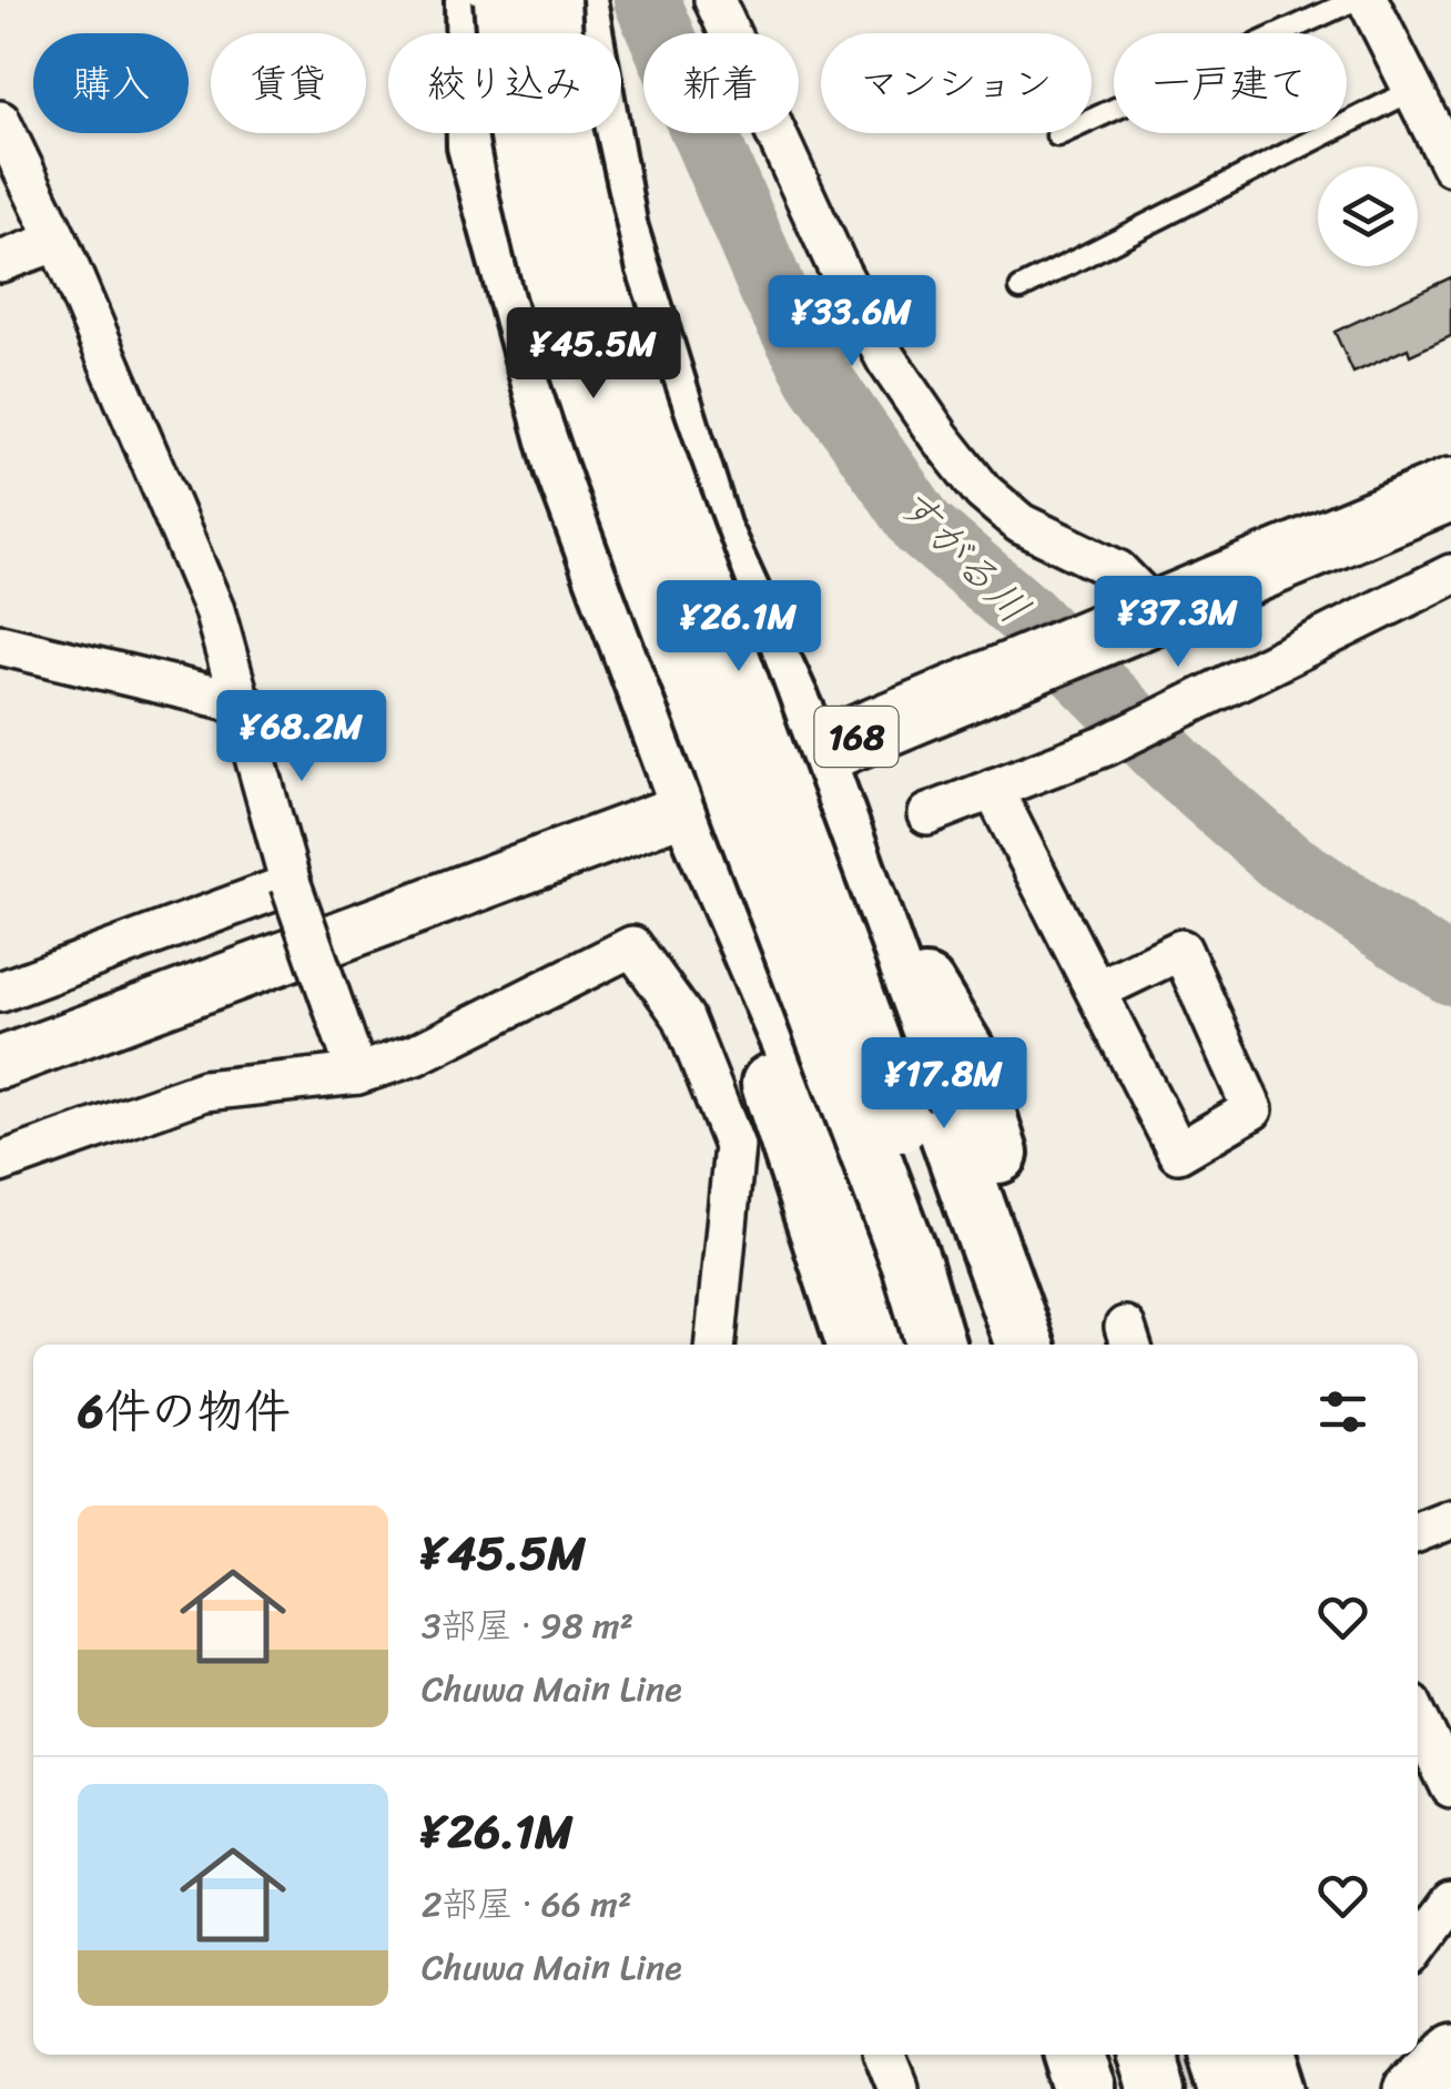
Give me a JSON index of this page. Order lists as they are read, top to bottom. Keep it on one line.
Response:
{"streets":{"highway":["168"]},"water":["すがる川"],"page":{"chip":["購入","賃貸","絞り込み","新着","マンション","一戸建て"],"price":["¥33.6M","¥45.5M","¥37.3M","¥26.1M","¥68.2M","¥17.8M"],"heading":"6件の物件","list":[{"name":"¥45.5M","note":"3部屋 · 98 m² · Chuwa Main Line"},{"name":"¥26.1M","note":"2部屋 · 66 m² · Chuwa Main Line"}]}}
